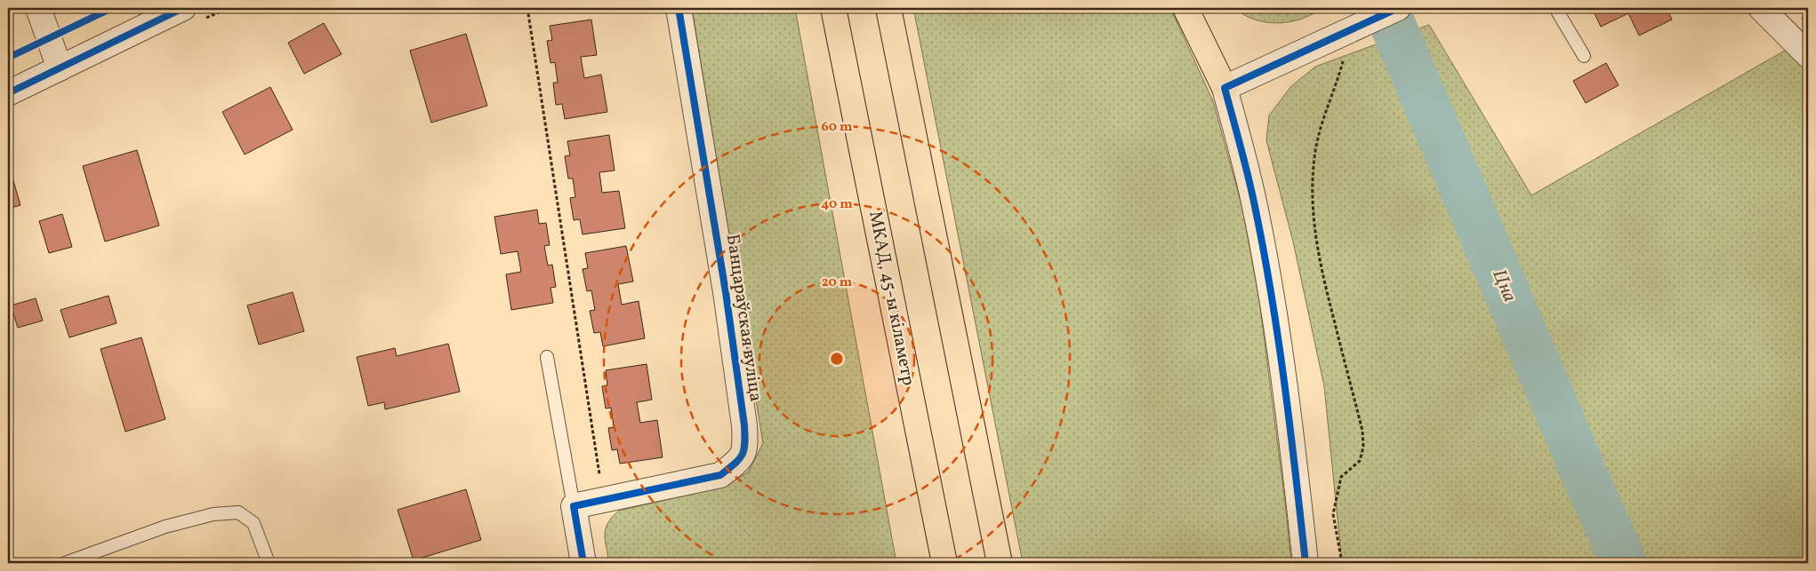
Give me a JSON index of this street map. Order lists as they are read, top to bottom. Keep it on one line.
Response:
{"streets":{"highway":["МКАД, 45-ы кіламетр"],"street":["Банцараўская вуліца"]},"water":["Цна"],"rings":["60 m","40 m","20 m"]}
